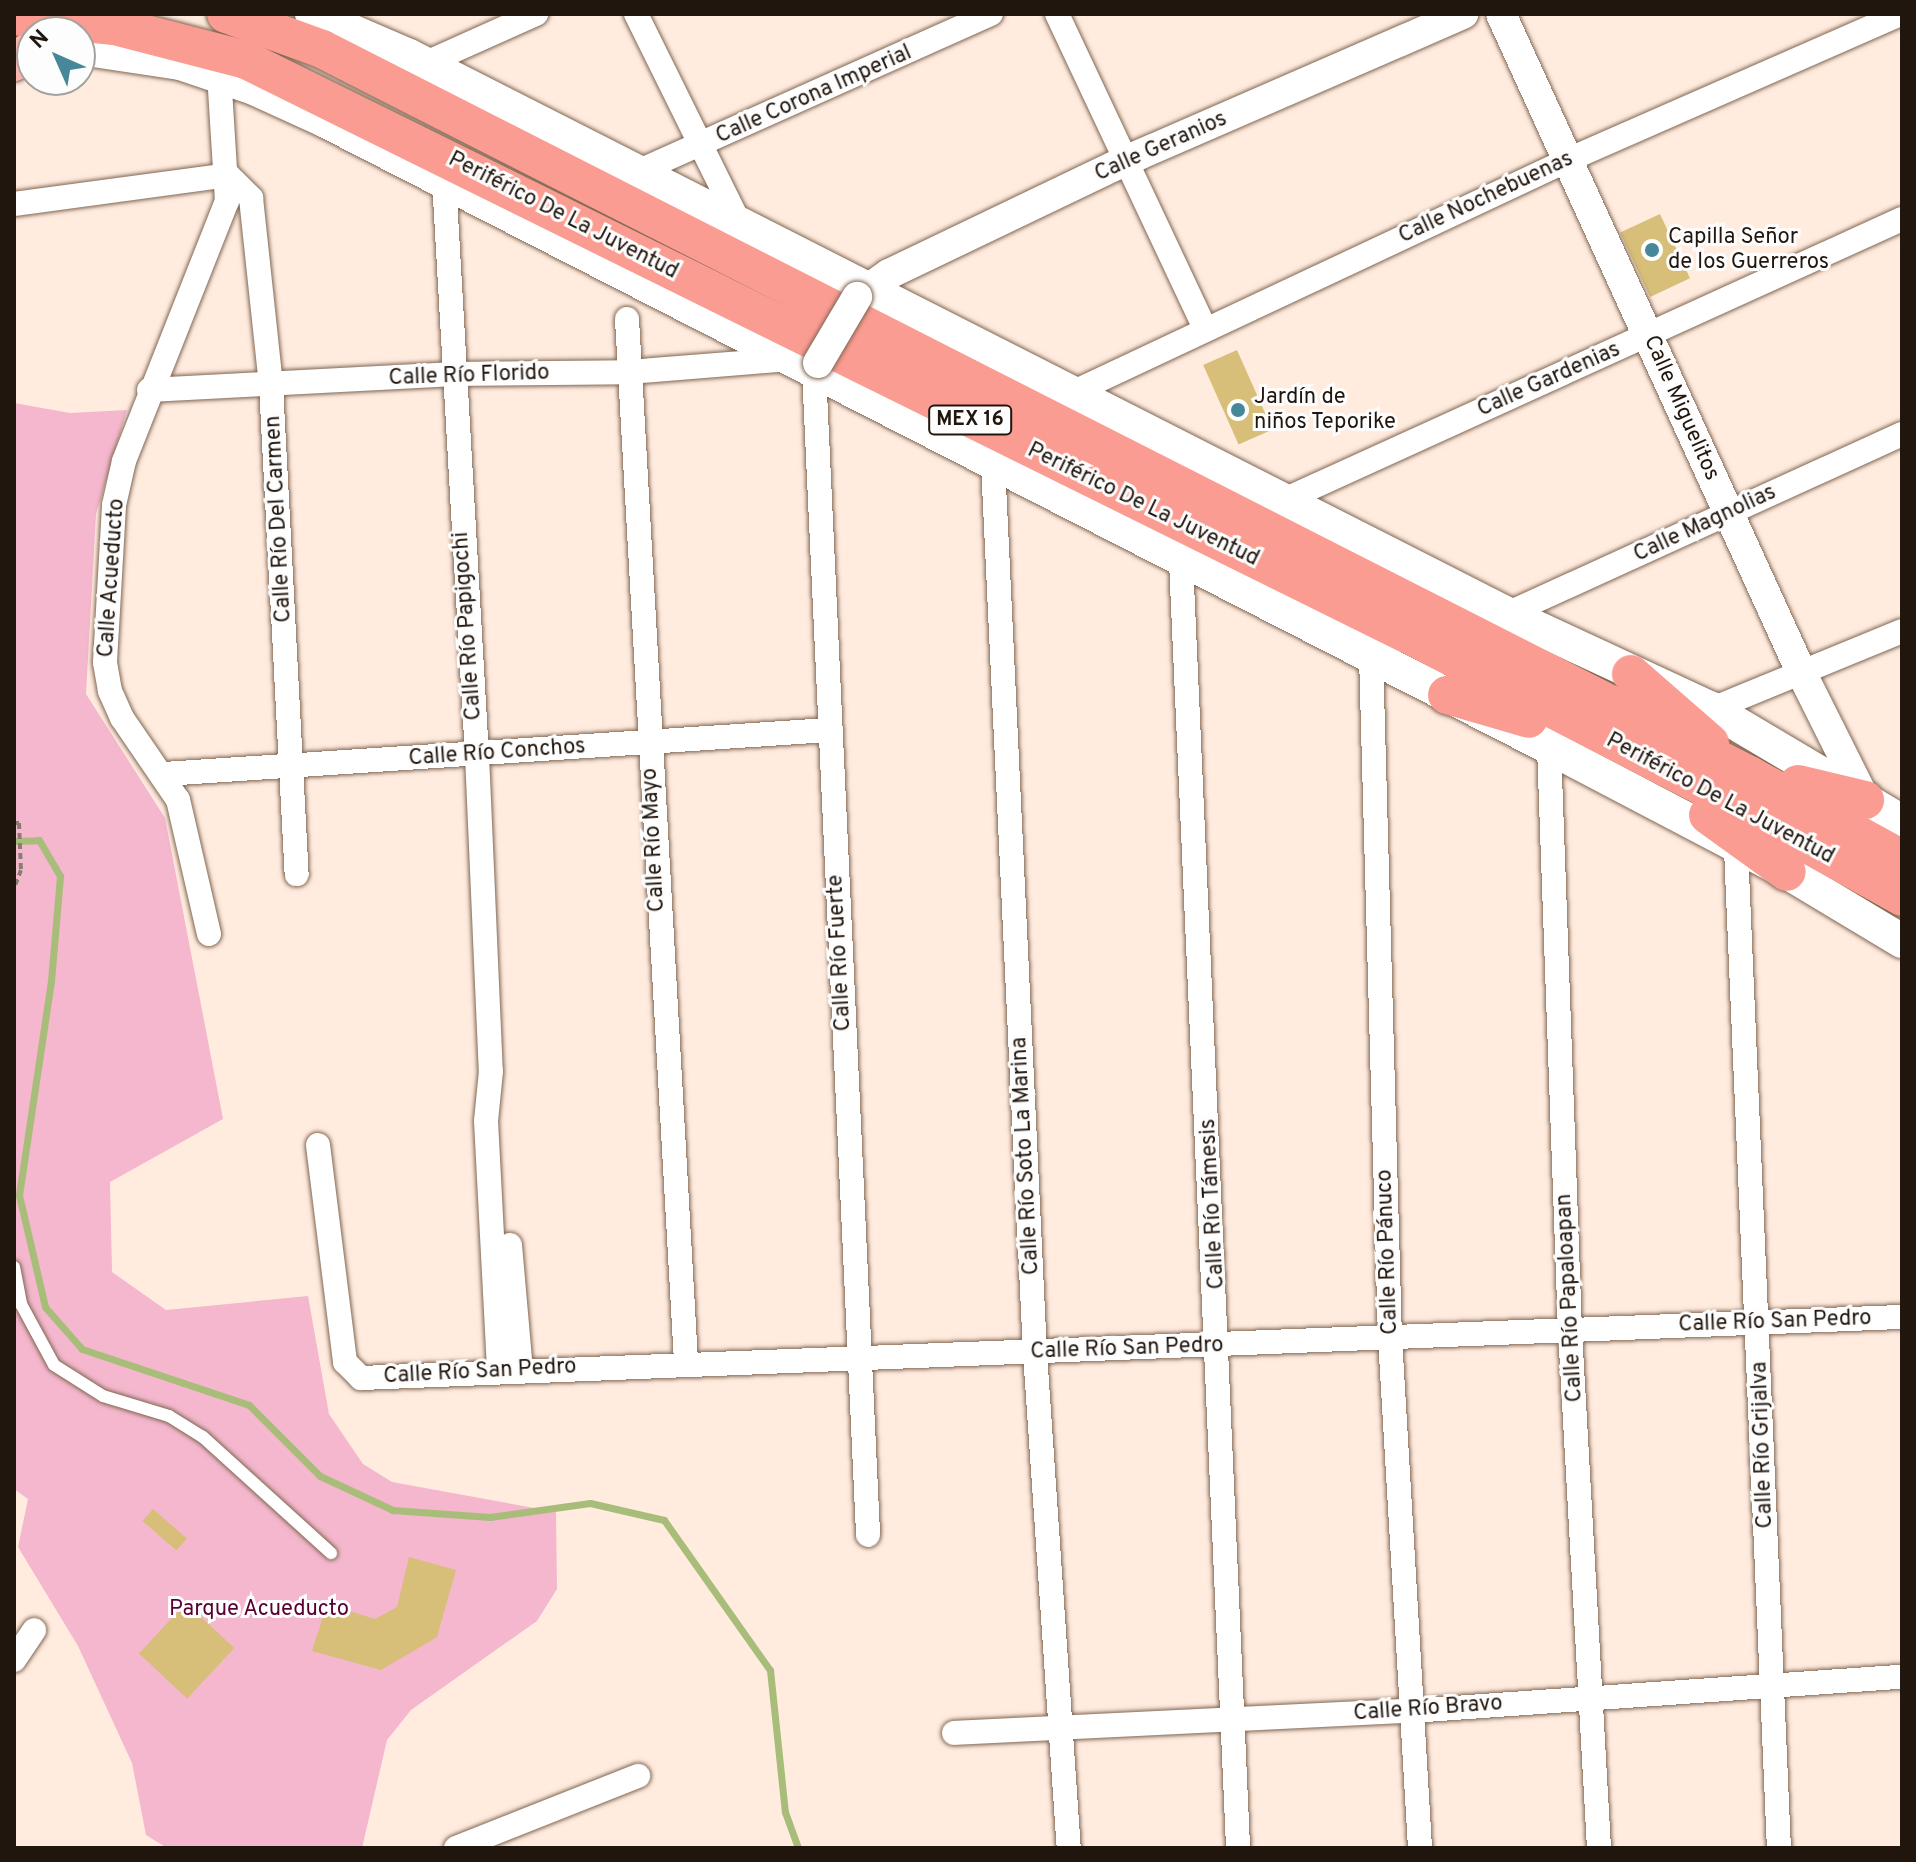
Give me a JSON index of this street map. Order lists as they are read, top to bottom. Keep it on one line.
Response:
{"streets":{"highway":["Periférico De La Juventud","MEX 16"],"street":["Calle Corona Imperial","Calle Geranios","Calle Nochebuenas","Calle Río Florido","Calle Gardenias","Calle Miguelitos","Calle Río Del Carmen","Calle Magnolias","Calle Acueducto","Calle Río Papigochi","Calle Río Conchos","Calle Río Mayo","Calle Río Fuerte","Calle Río Soto La Marina","Calle Río Támesis","Calle Río Pánuco","Calle Río Papaloapan","Calle Río San Pedro","Calle Río Grijalva","Calle Río Bravo"]},"crossings":[["Calle Nochebuenas","Calle Miguelitos"],["Periférico De La Juventud","Calle Río Florido"],["Periférico De La Juventud","Calle Acueducto"],["Periférico De La Juventud","Calle Río Papigochi"],["Periférico De La Juventud","Calle Río Fuerte"],["Periférico De La Juventud","Calle Río Soto La Marina"],["Periférico De La Juventud","Calle Río Támesis"],["Periférico De La Juventud","Calle Río Pánuco"],["Periférico De La Juventud","Calle Río Papaloapan"],["Periférico De La Juventud","Calle Río Grijalva"],["Calle Río Florido","Calle Río Del Carmen"],["Calle Río Florido","Calle Acueducto"],["Calle Río Florido","Calle Río Papigochi"],["Calle Río Florido","Calle Río Mayo"],["Calle Río Florido","Calle Río Fuerte"],["Calle Gardenias","Calle Miguelitos"],["Calle Miguelitos","Calle Magnolias"],["Calle Río Del Carmen","Calle Acueducto"],["Calle Río Del Carmen","Calle Río Conchos"],["Calle Acueducto","Calle Río Conchos"],["Calle Río Papigochi","Calle Río Conchos"],["Calle Río Papigochi","Calle Río San Pedro"],["Calle Río Conchos","Calle Río Mayo"],["Calle Río Conchos","Calle Río Fuerte"],["Calle Río Mayo","Calle Río San Pedro"],["Calle Río Fuerte","Calle Río San Pedro"],["Calle Río Soto La Marina","Calle Río San Pedro"],["Calle Río Soto La Marina","Calle Río Bravo"],["Calle Río Támesis","Calle Río San Pedro"],["Calle Río Támesis","Calle Río Bravo"],["Calle Río Pánuco","Calle Río San Pedro"],["Calle Río Pánuco","Calle Río Bravo"],["Calle Río Papaloapan","Calle Río San Pedro"],["Calle Río Papaloapan","Calle Río Bravo"],["Calle Río San Pedro","Calle Río Grijalva"],["Calle Río Grijalva","Calle Río Bravo"]],"parks":["Parque Acueducto"],"places":["Capilla Señor de los Guerreros","Jardín de niños Teporike"],"north":"top left"}
